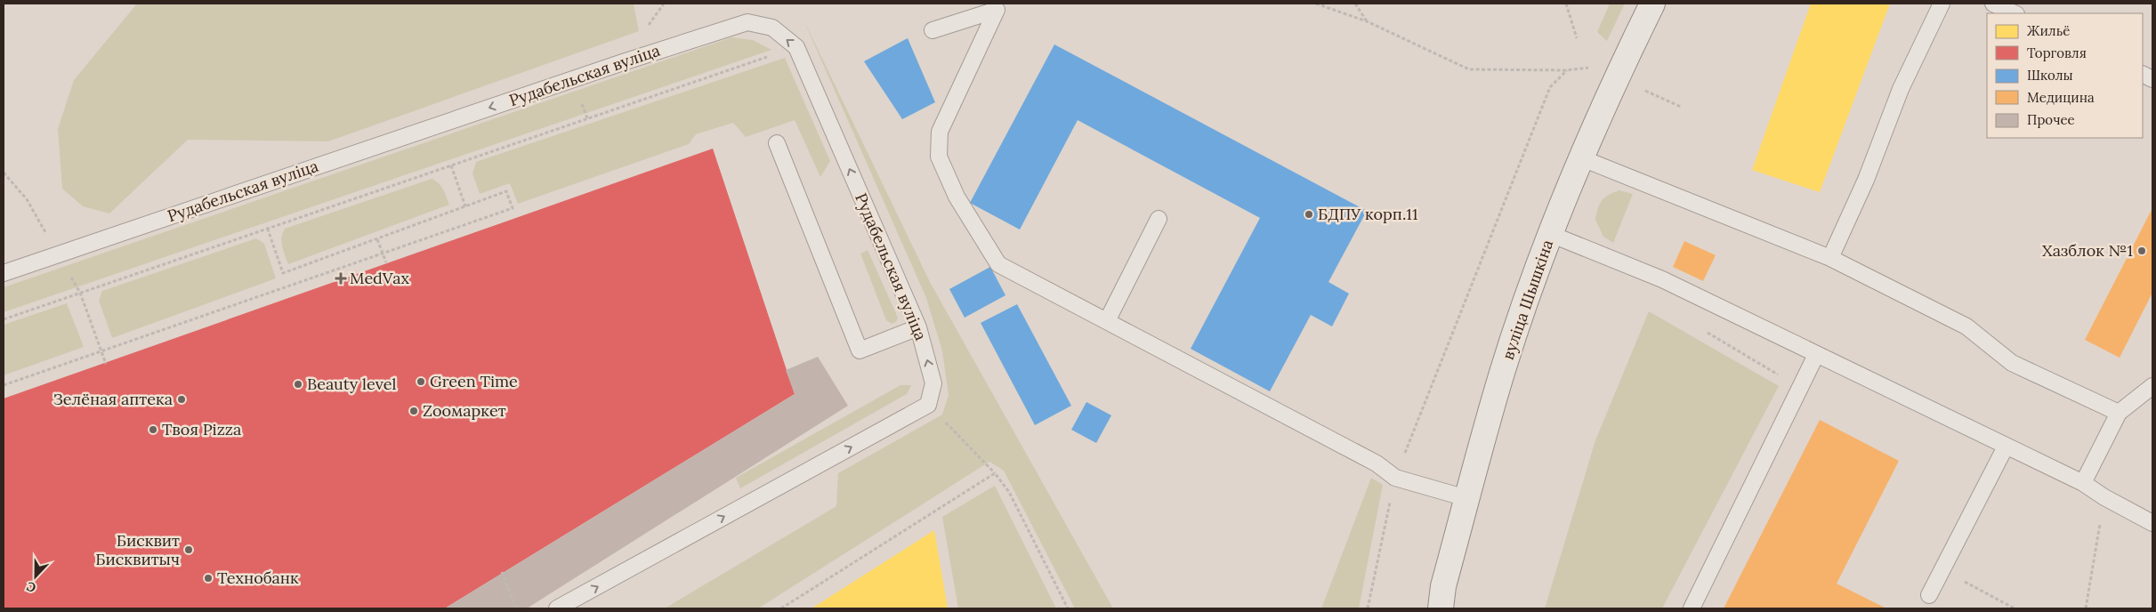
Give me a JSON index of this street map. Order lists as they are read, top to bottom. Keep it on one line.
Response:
{"streets":{"main road":["вуліца Шышкіна"],"lane":["Рудабельская вуліца"]},"places":{"other":["БДПУ корп.11","Хазблок №1","Green Time","Beauty level","Зелёная аптека","Zooмаркет","Твоя Pizza","Бисквит Бисквитыч","Технобанк"],"health":["MedVax"]},"legend":["Жильё","Торговля","Школы","Медицина","Прочее"],"north":"bottom"}
